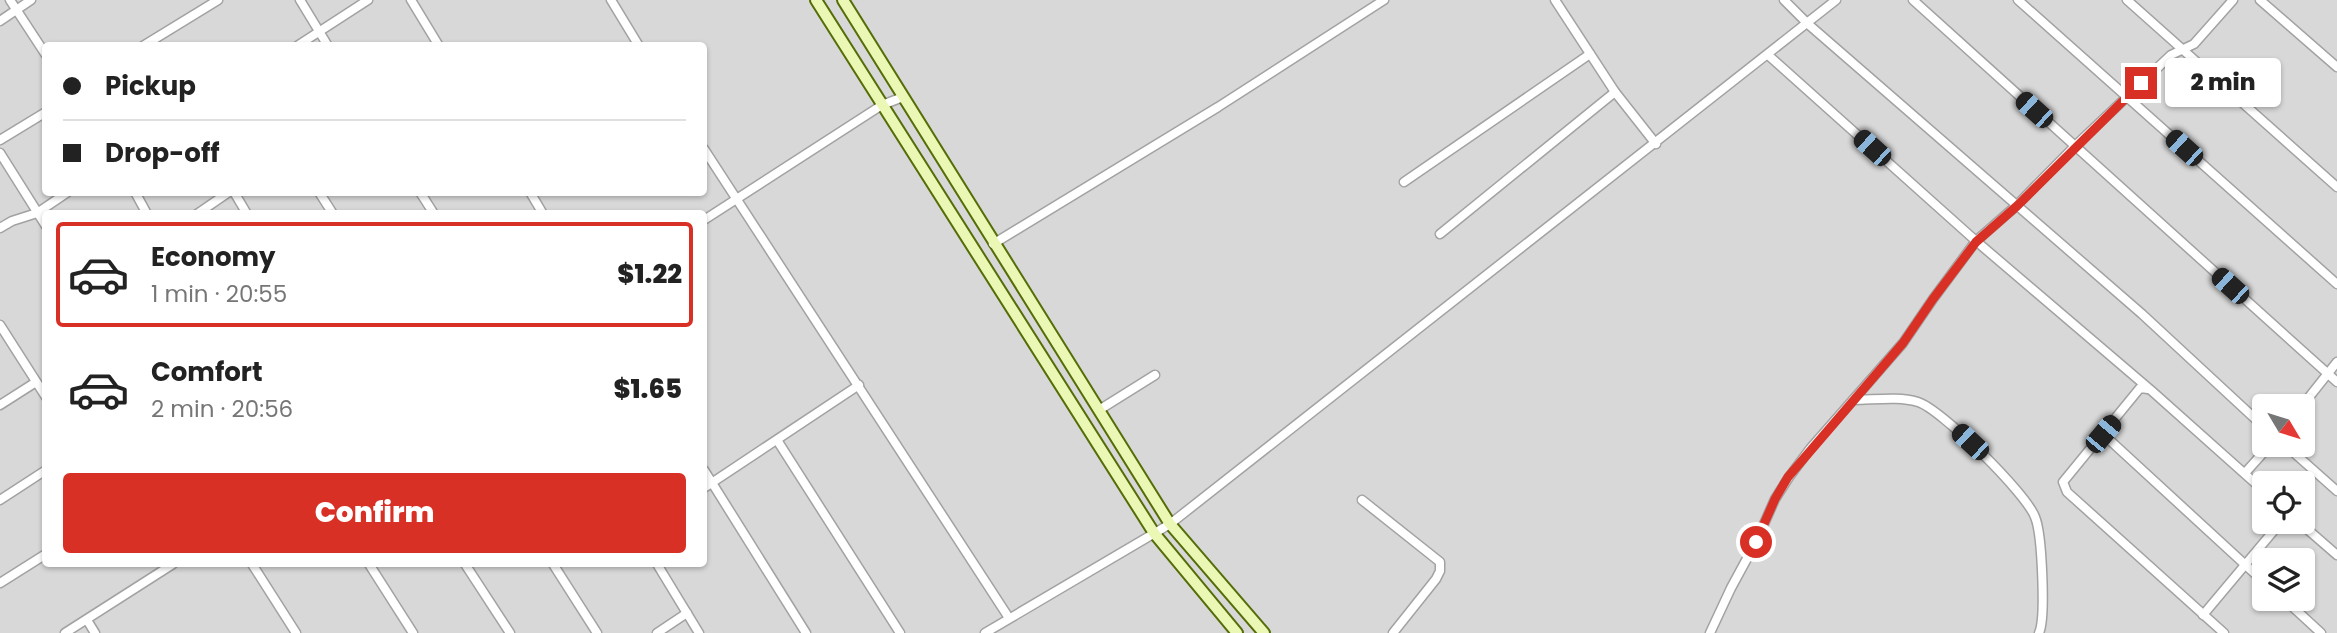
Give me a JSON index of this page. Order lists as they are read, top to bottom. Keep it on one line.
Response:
{"north":"bottom right","page":{"banner":["Pickup","Drop-off"],"bubble":"2 min","list":[{"name":"Economy","note":"1 min · 20:55","value":"$1.22"},{"name":"Comfort","note":"2 min · 20:56","value":"$1.65"}],"buttons":"Confirm"}}
